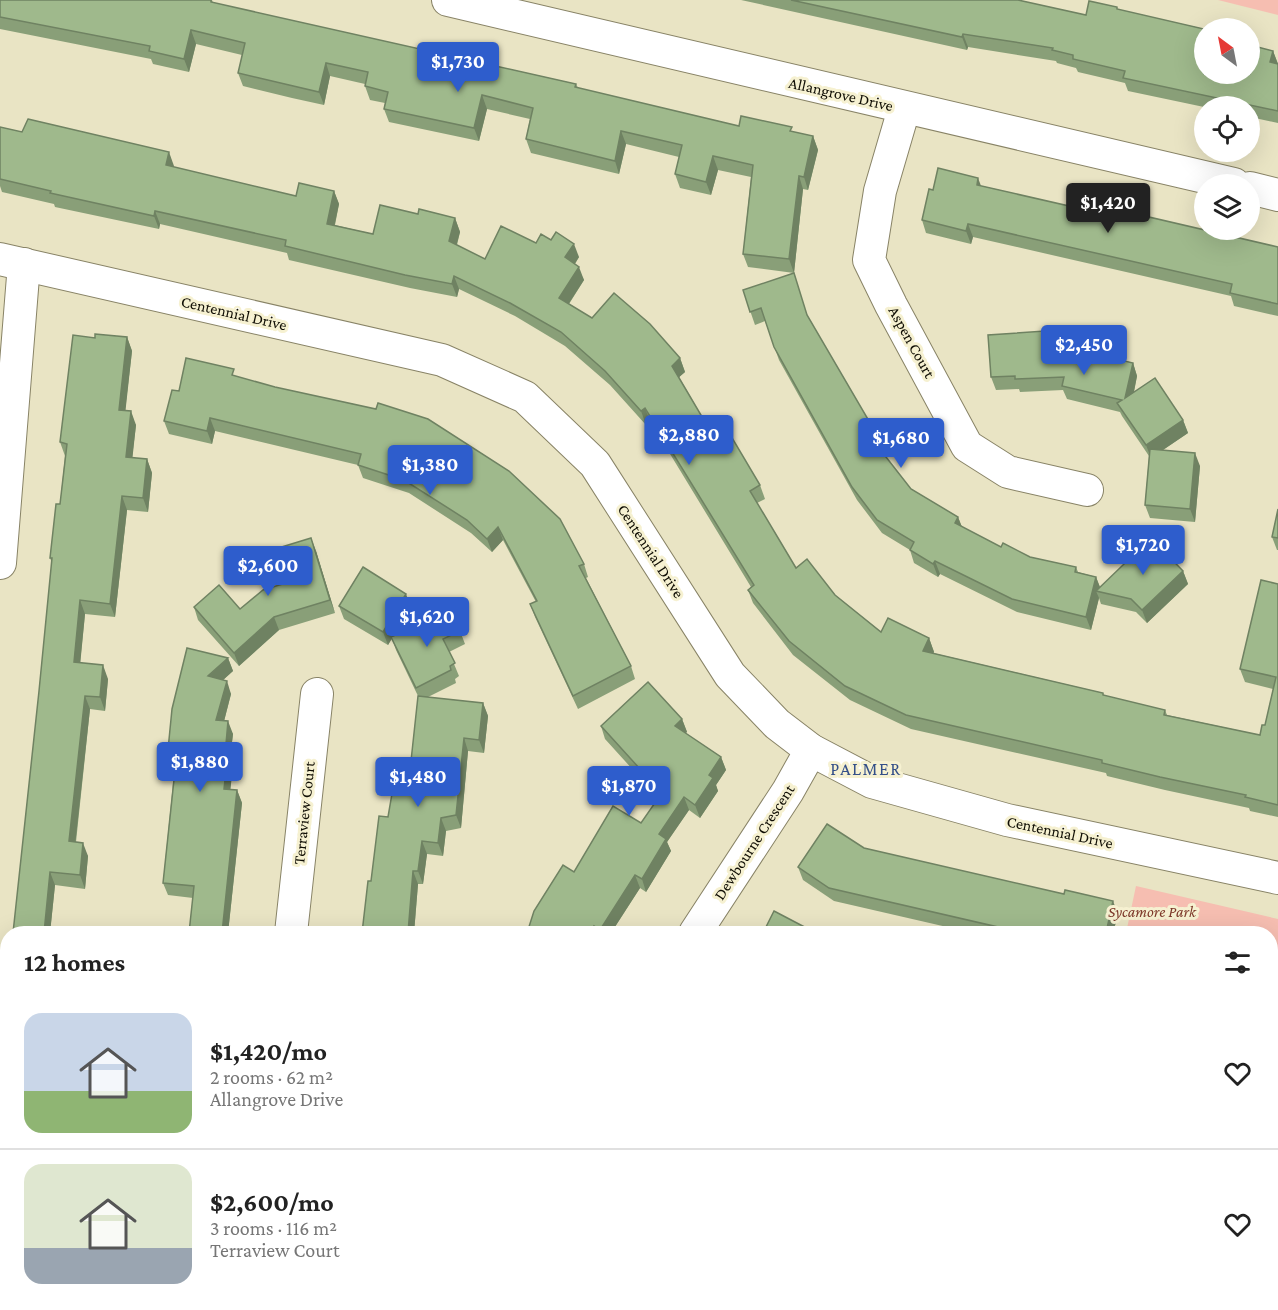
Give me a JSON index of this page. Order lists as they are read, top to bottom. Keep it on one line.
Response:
{"streets":{"street":["Allangrove Drive","Centennial Drive","Aspen Court","Terraview Court","Dewbourne Crescent"]},"crossings":[["Allangrove Drive","Aspen Court"],["Centennial Drive","Dewbourne Crescent"]],"districts":["PALMER"],"parks":["Sycamore Park"],"north":"top left","page":{"price":["$1,730","$1,420","$2,450","$2,880","$1,680","$1,380","$1,720","$2,600","$1,620","$1,880","$1,480","$1,870"],"heading":"12 homes","list":[{"name":"$1,420/mo","note":"2 rooms · 62 m² · Allangrove Drive"},{"name":"$2,600/mo","note":"3 rooms · 116 m² · Terraview Court"}]}}
